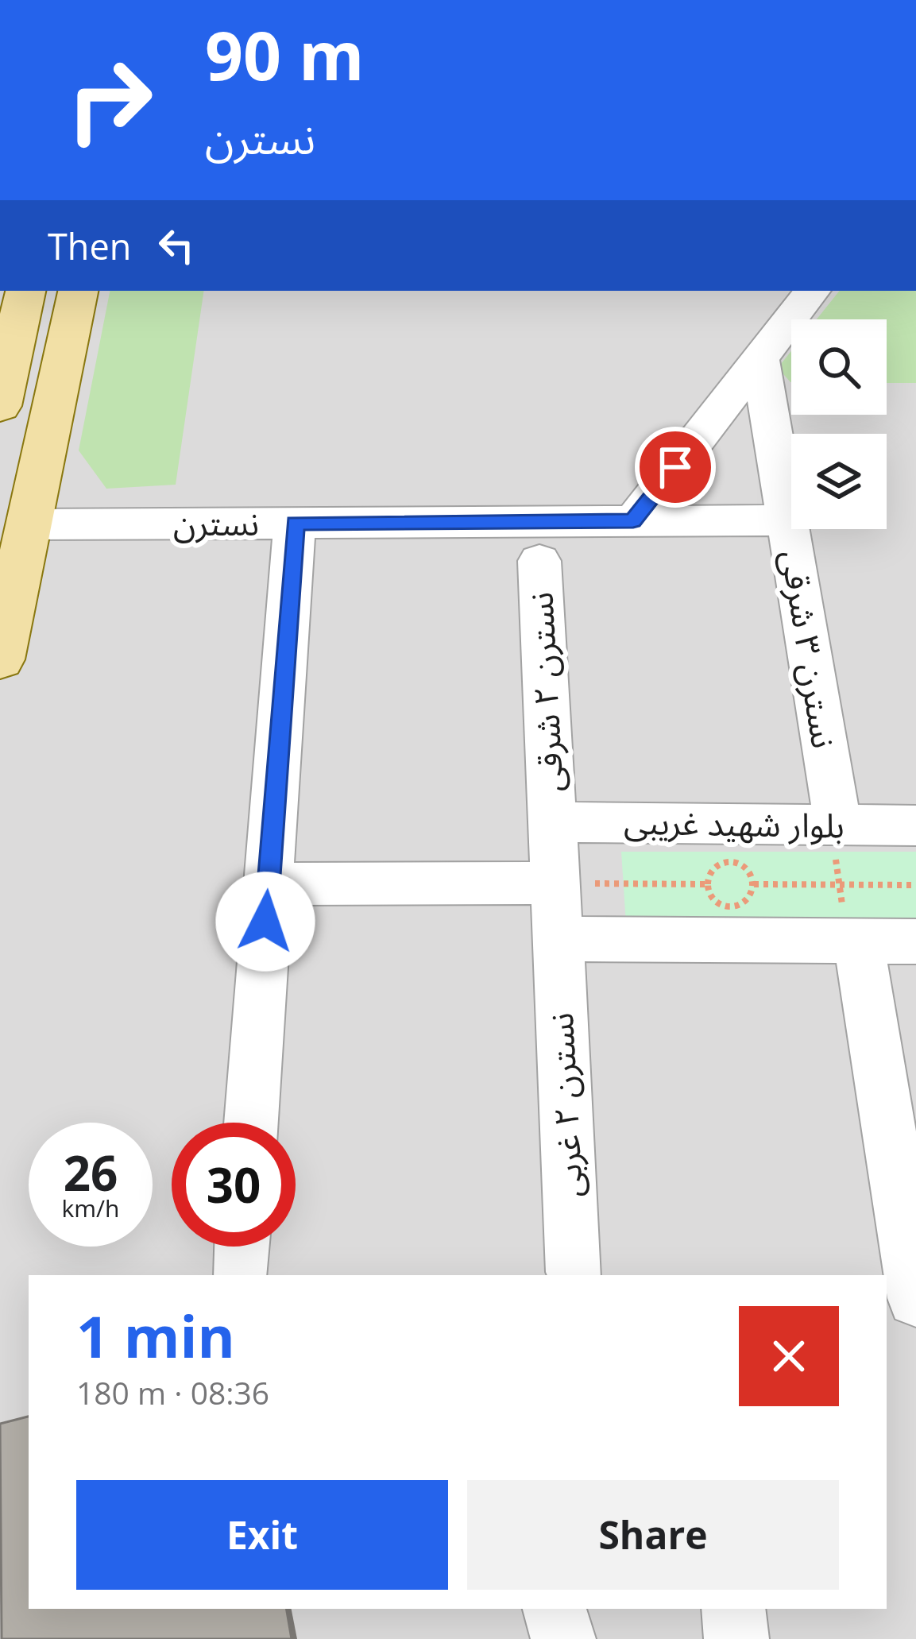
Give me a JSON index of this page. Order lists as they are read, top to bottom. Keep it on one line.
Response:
{"streets":{"street":["نسترن","نسترن ۳ شرقی","نسترن ۲ شرقی","بلوار شهید غریبی","نسترن ۲ غربی"]},"crossings":[["نسترن","نسترن ۳ شرقی"],["نسترن ۳ شرقی","بلوار شهید غریبی"],["نسترن ۲ شرقی","بلوار شهید غریبی"],["نسترن ۲ شرقی","نسترن ۲ غربی"]],"page":{"turn":["90 m","نسترن"],"then":"Then","speed":"26 km/h","limit":"30","heading":["1 min","180 m · 08:36"],"buttons":["Exit","Share"]}}
